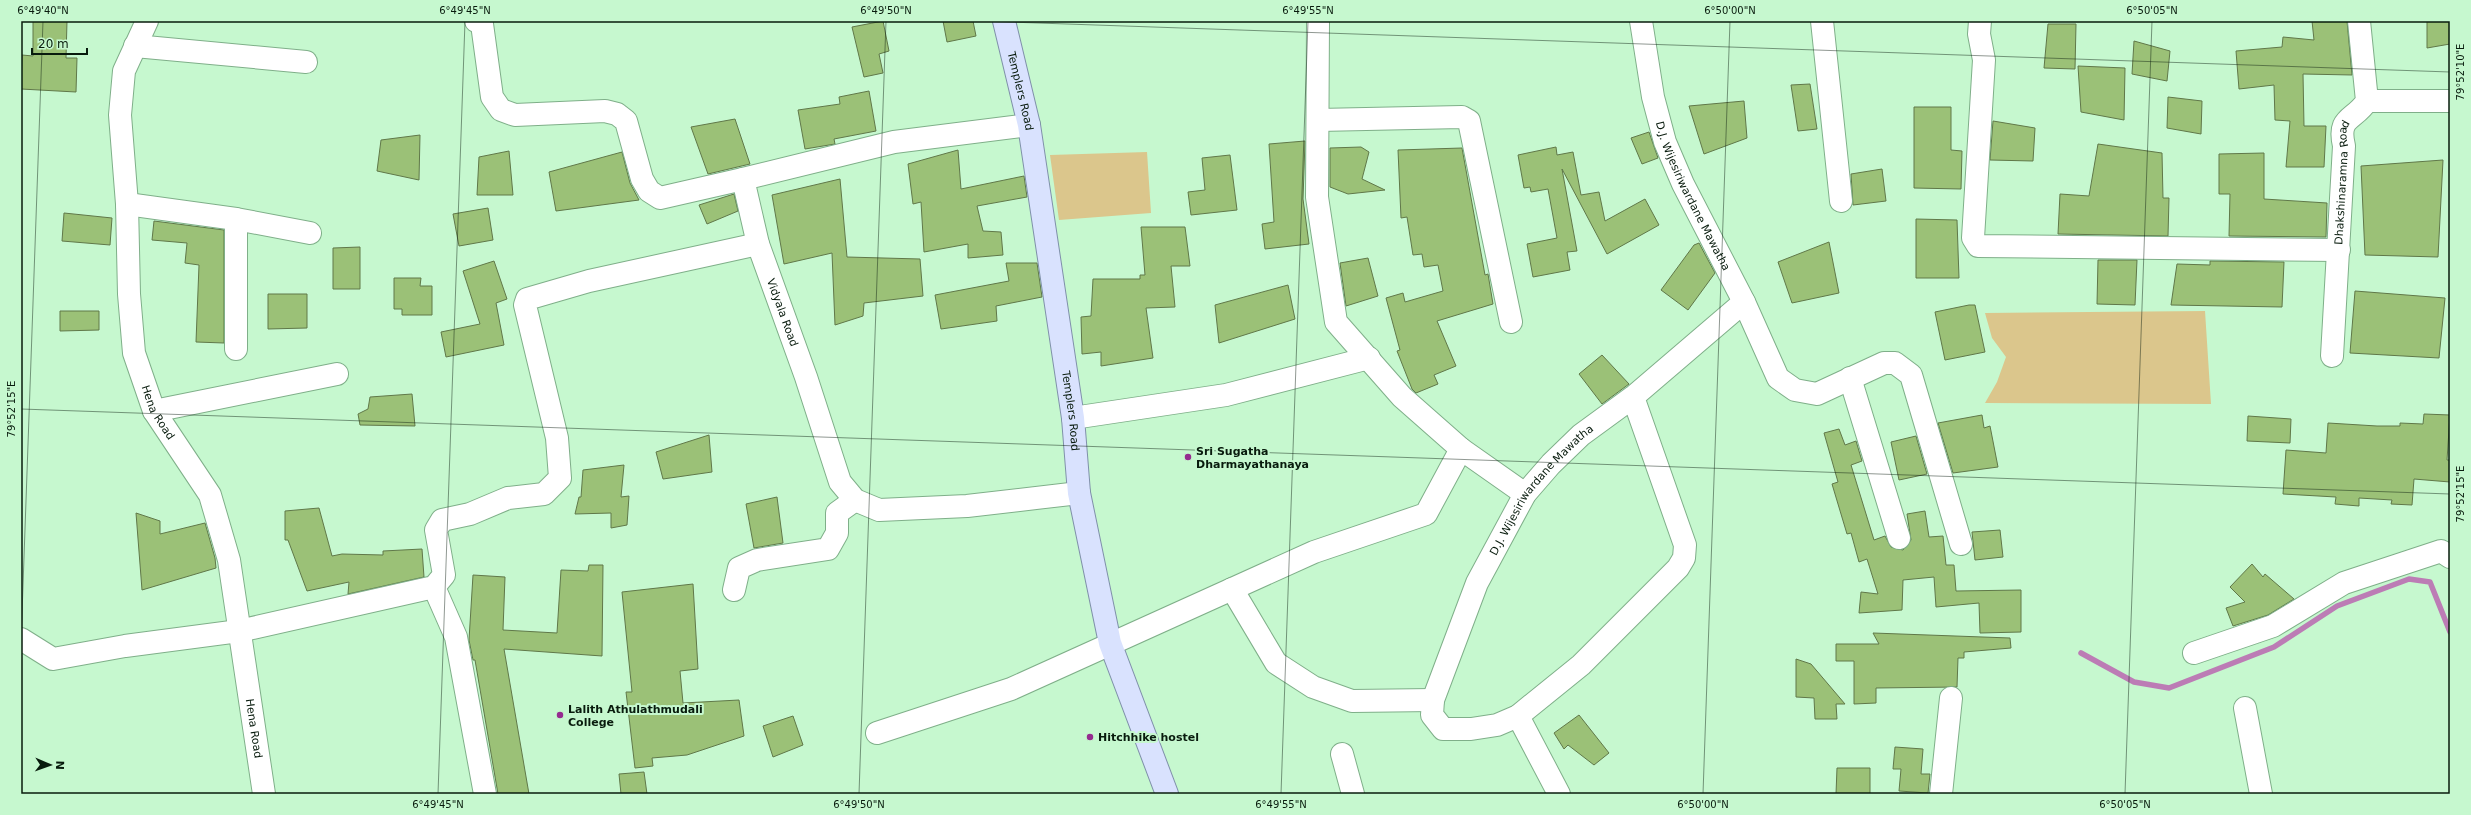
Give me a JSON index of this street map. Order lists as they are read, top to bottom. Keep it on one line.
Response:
{"streets":{"main road":["Templers Road"],"street":["Dhakshinaramna Road","D.J. Wijesiriwardane Mawatha","Vidyala Road","Hena Road"]},"crossings":[["Templers Road","Vidyala Road"]],"places":["Sri Sugatha Dharmayathanaya","Lalith Athulathmudali College","Hitchhike hostel"],"scale_bar":"20 m","north":"right","coordinates":["6°49'40\"N","6°49'45\"N","6°49'50\"N","6°49'55\"N","6°50'00\"N","6°50'05\"N","79°52'10\"E","79°52'15\"E"]}
